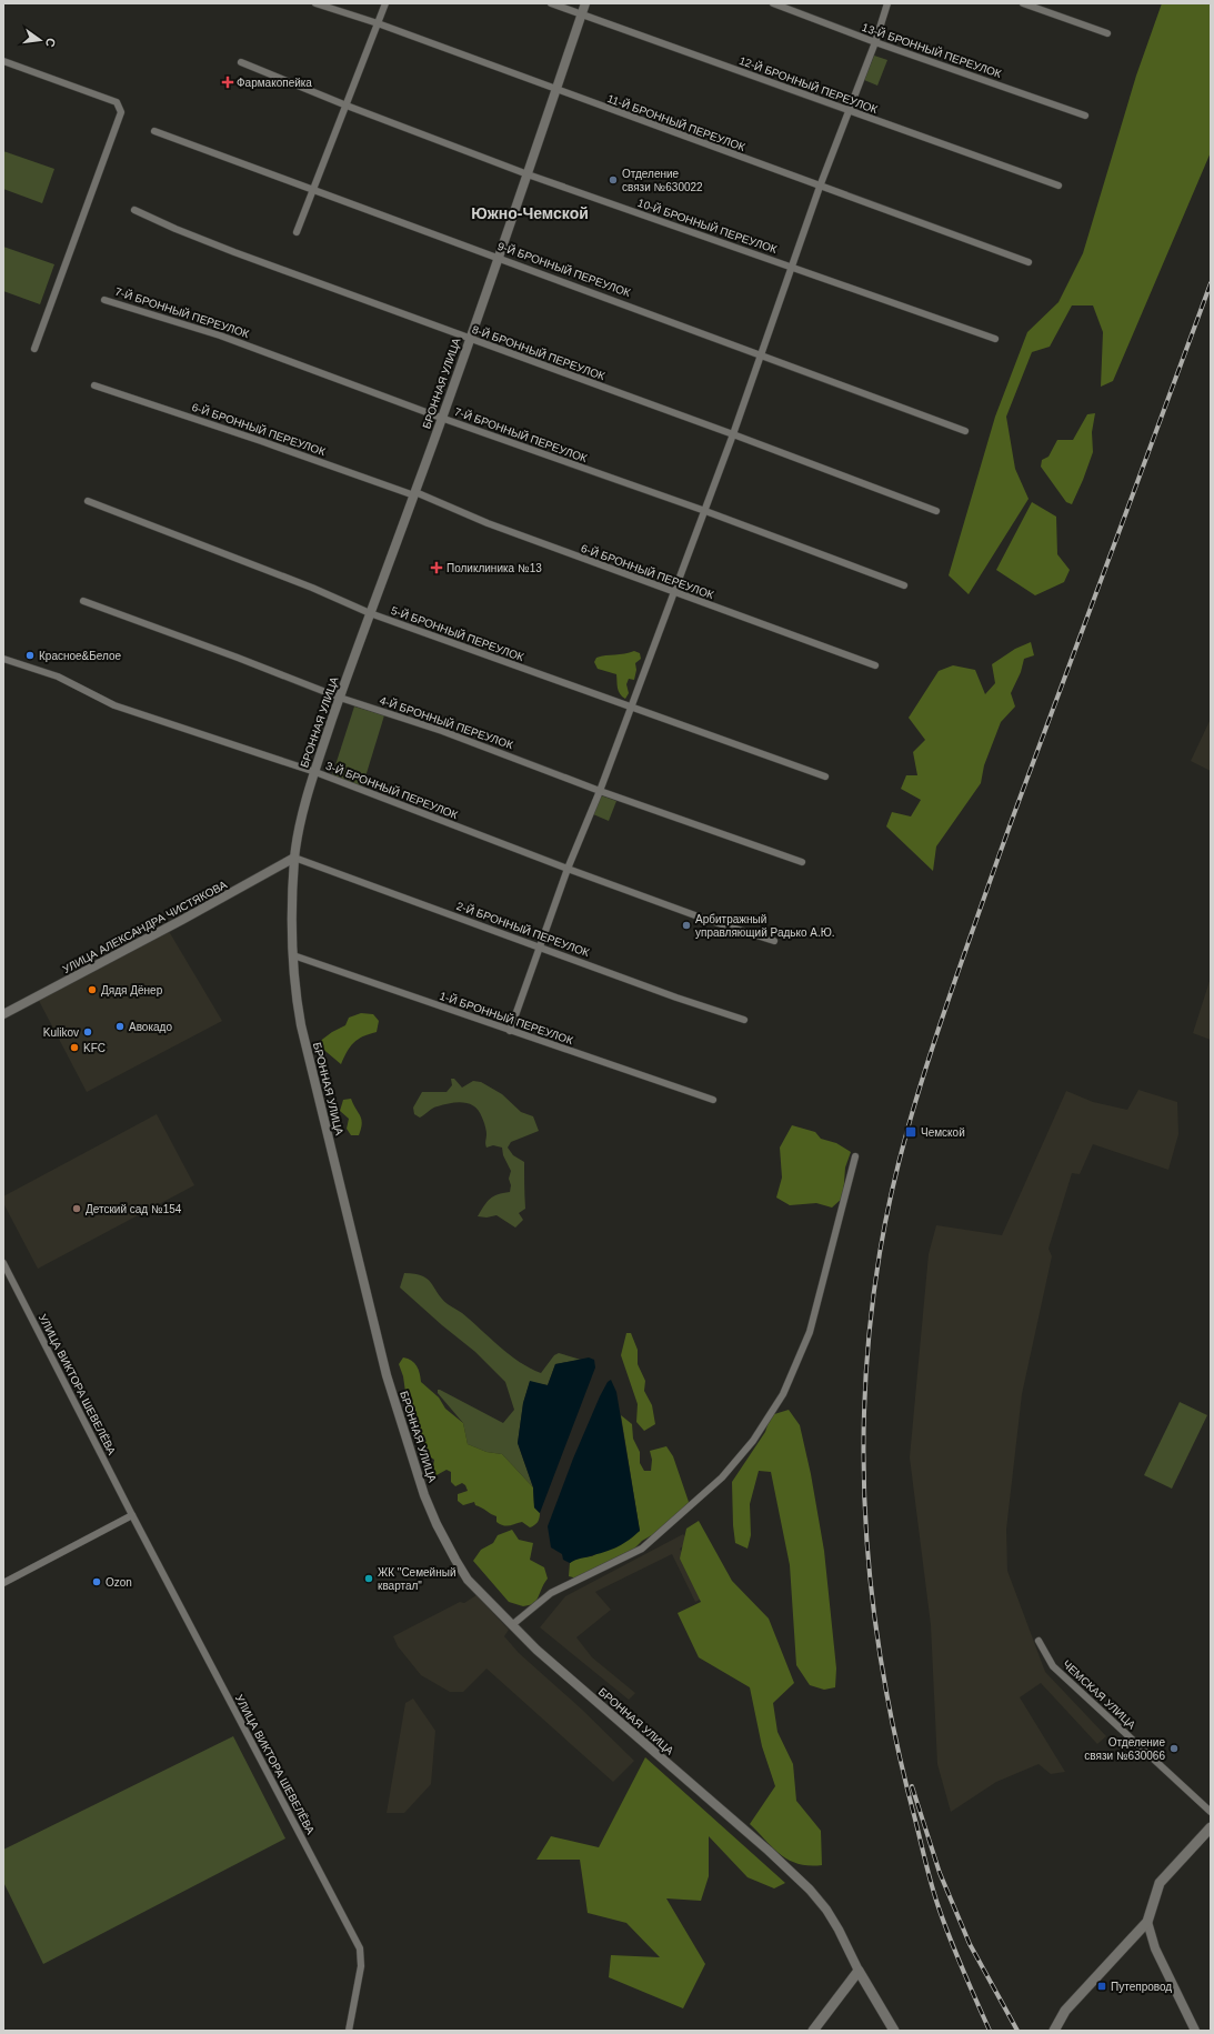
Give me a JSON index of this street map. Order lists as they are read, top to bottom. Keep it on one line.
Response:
{"streets":{"main road":["БРОННАЯ УЛИЦА"],"street":["13-Й БРОННЫЙ ПЕРЕУЛОК","12-Й БРОННЫЙ ПЕРЕУЛОК","11-Й БРОННЫЙ ПЕРЕУЛОК","10-Й БРОННЫЙ ПЕРЕУЛОК","9-Й БРОННЫЙ ПЕРЕУЛОК","7-Й БРОННЫЙ ПЕРЕУЛОК","8-Й БРОННЫЙ ПЕРЕУЛОК","6-Й БРОННЫЙ ПЕРЕУЛОК","5-Й БРОННЫЙ ПЕРЕУЛОК","4-Й БРОННЫЙ ПЕРЕУЛОК","3-Й БРОННЫЙ ПЕРЕУЛОК","УЛИЦА АЛЕКСАНДРА ЧИСТЯКОВА","2-Й БРОННЫЙ ПЕРЕУЛОК","1-Й БРОННЫЙ ПЕРЕУЛОК","УЛИЦА ВИКТОРА ШЕВЕЛЁВА","ЧЕМСКАЯ УЛИЦА"]},"crossings":[["12-Й БРОННЫЙ ПЕРЕУЛОК","БРОННАЯ УЛИЦА"],["11-Й БРОННЫЙ ПЕРЕУЛОК","БРОННАЯ УЛИЦА"],["10-Й БРОННЫЙ ПЕРЕУЛОК","БРОННАЯ УЛИЦА"],["9-Й БРОННЫЙ ПЕРЕУЛОК","БРОННАЯ УЛИЦА"],["7-Й БРОННЫЙ ПЕРЕУЛОК","БРОННАЯ УЛИЦА"],["8-Й БРОННЫЙ ПЕРЕУЛОК","БРОННАЯ УЛИЦА"],["БРОННАЯ УЛИЦА","6-Й БРОННЫЙ ПЕРЕУЛОК"],["БРОННАЯ УЛИЦА","5-Й БРОННЫЙ ПЕРЕУЛОК"],["БРОННАЯ УЛИЦА","4-Й БРОННЫЙ ПЕРЕУЛОК"],["БРОННАЯ УЛИЦА","3-Й БРОННЫЙ ПЕРЕУЛОК"],["БРОННАЯ УЛИЦА","УЛИЦА АЛЕКСАНДРА ЧИСТЯКОВА"],["БРОННАЯ УЛИЦА","2-Й БРОННЫЙ ПЕРЕУЛОК"],["БРОННАЯ УЛИЦА","1-Й БРОННЫЙ ПЕРЕУЛОК"],["УЛИЦА АЛЕКСАНДРА ЧИСТЯКОВА","2-Й БРОННЫЙ ПЕРЕУЛОК"]],"districts":["Южно-Чемской"],"places":{"health":["Фармакопейка","Поликлиника №13"],"other":["Отделение связи №630022","Красное&Белое","Арбитражный управляющий Радько А.Ю.","Дядя Дёнер","Авокадо","Kulikov","KFC","Детский сад №154","ЖК \"Семейный квартал\"","Ozon","Отделение связи №630066"],"transit":["Чемской","Путепровод"]},"north":"right"}
